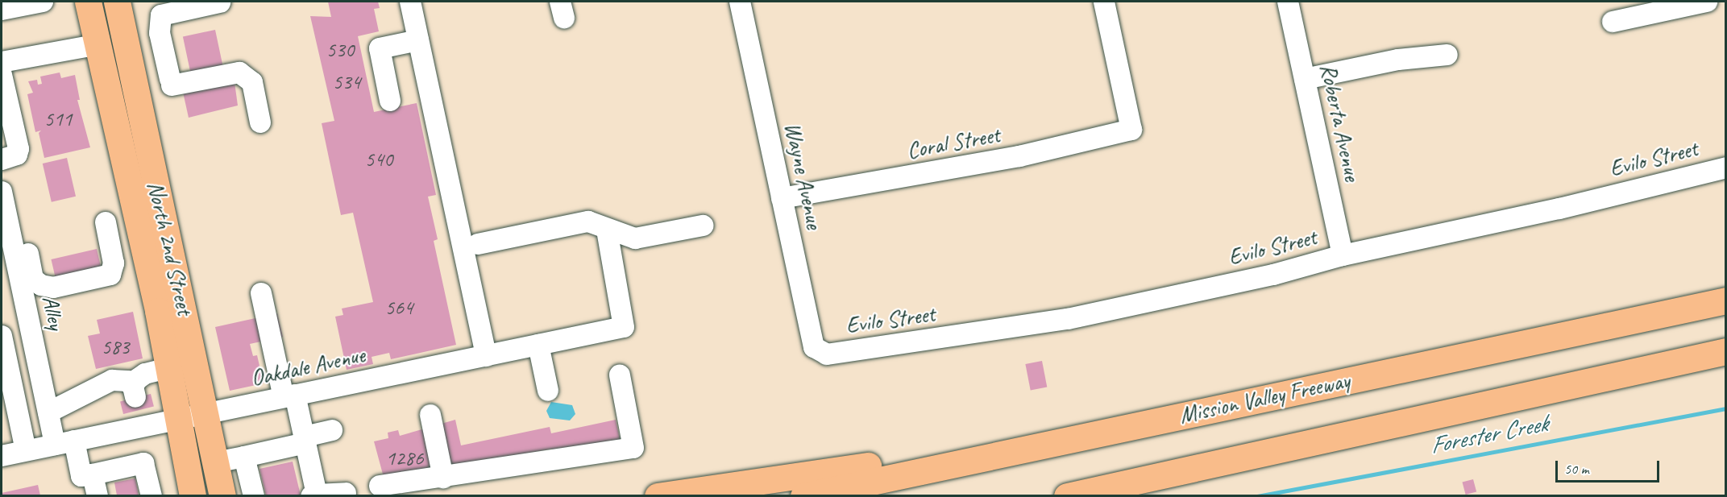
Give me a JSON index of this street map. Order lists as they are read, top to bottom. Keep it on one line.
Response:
{"streets":{"main road":["North 2nd Street","Mission Valley Freeway"],"street":["Roberta Avenue","Coral Street","Evilo Street","Wayne Avenue","Alley","Oakdale Avenue"]},"crossings":[["Roberta Avenue","Evilo Street"],["Coral Street","Wayne Avenue"],["Evilo Street","Wayne Avenue"],["North 2nd Street","Oakdale Avenue"],["Alley","Oakdale Avenue"]],"water":["Forester Creek"],"house_numbers":["530","534","511","540","564","583","1286"],"scale_bar":"50 m"}
